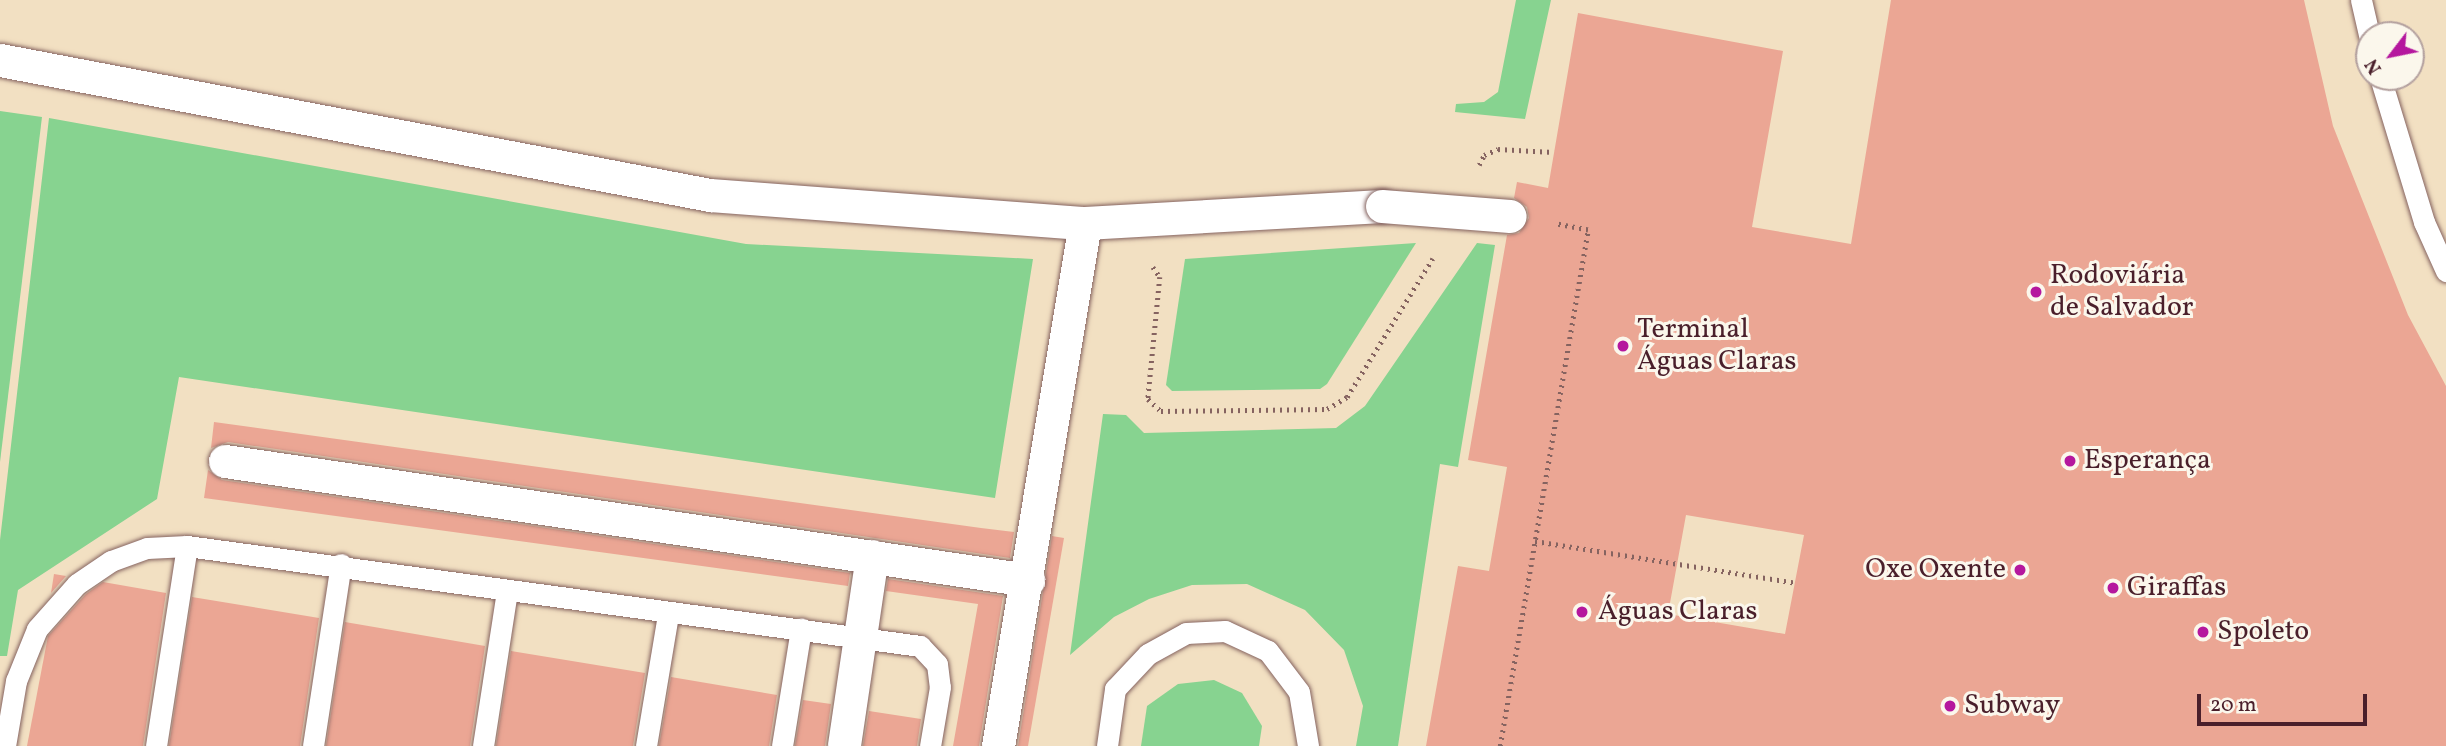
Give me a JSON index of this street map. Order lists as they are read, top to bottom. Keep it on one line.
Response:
{"places":["Rodoviária de Salvador","Terminal Águas Claras","Esperança","Oxe Oxente","Giraffas","Águas Claras","Spoleto","Subway"],"scale_bar":"20 m","north":"bottom left"}
